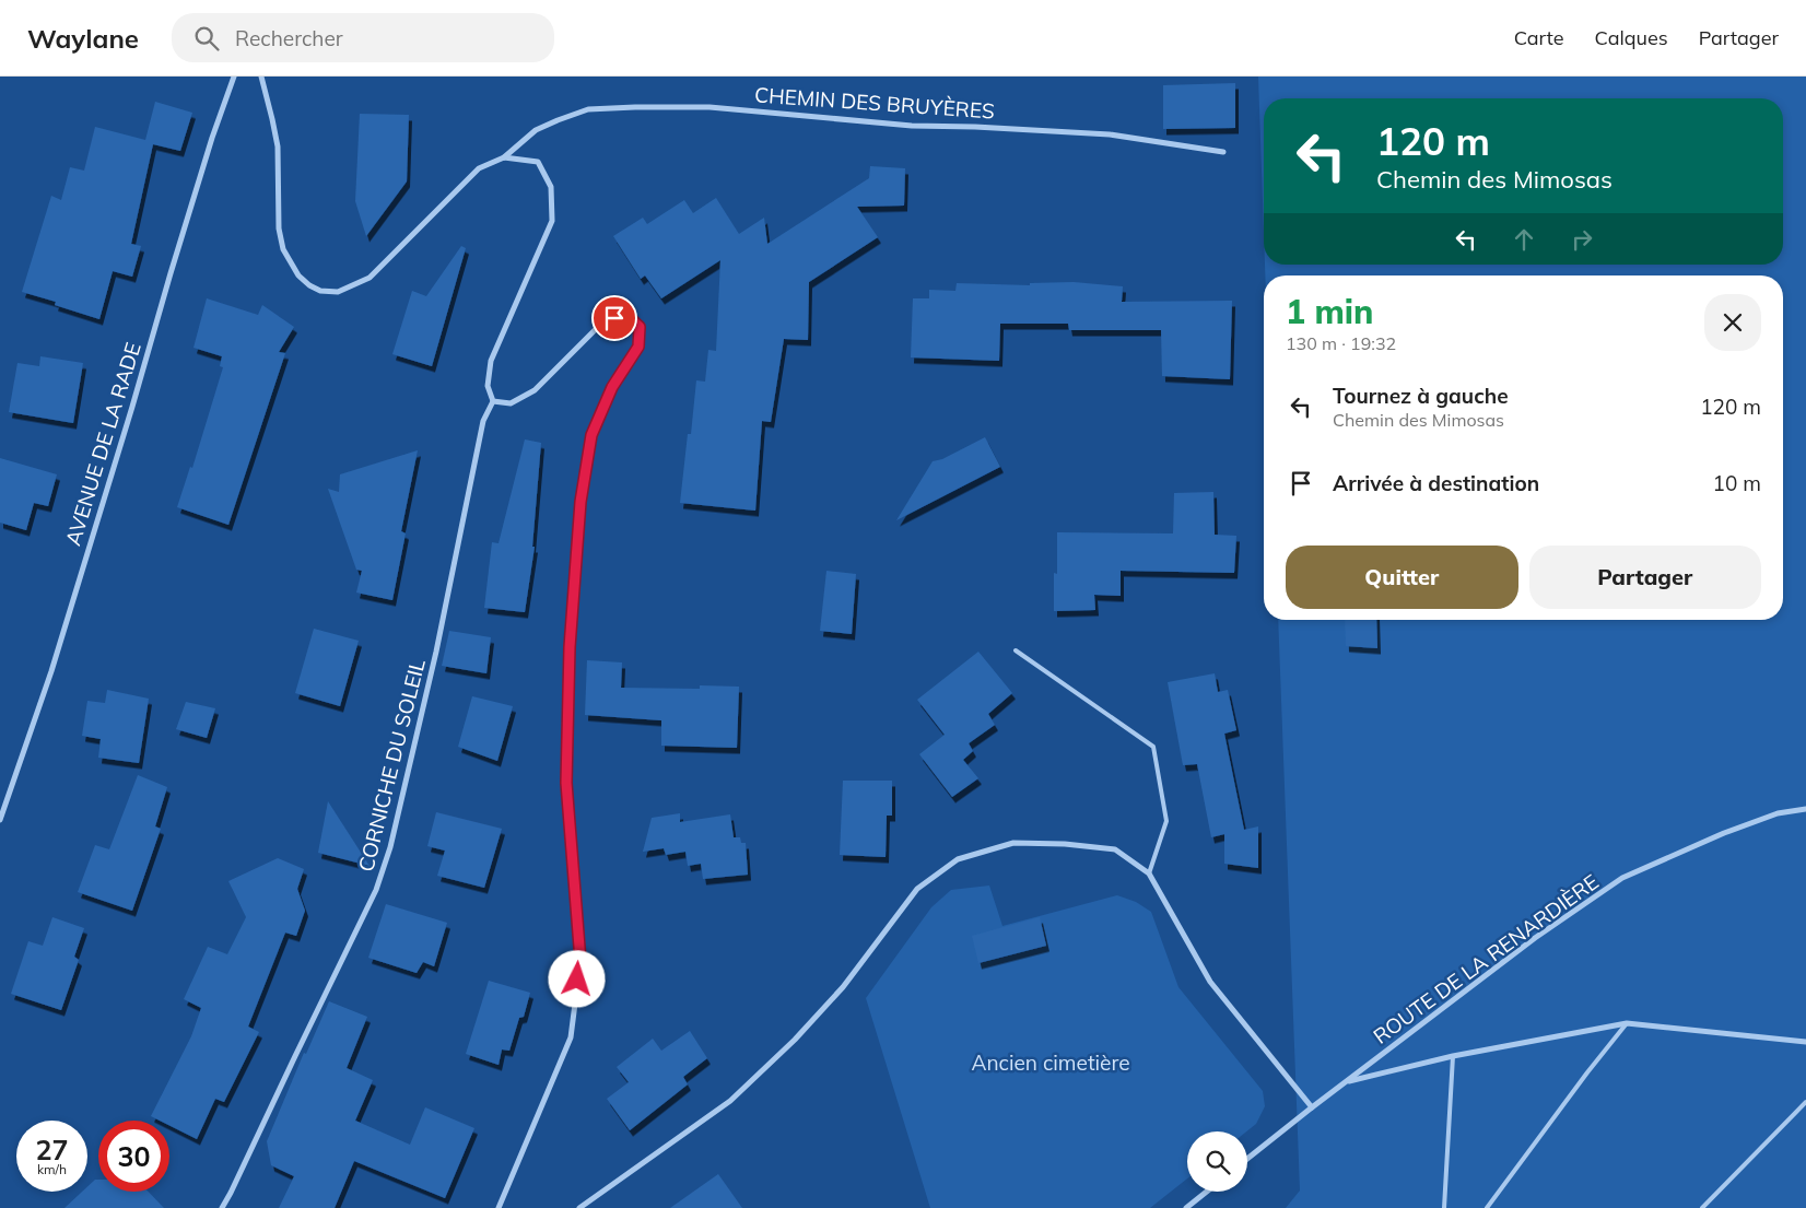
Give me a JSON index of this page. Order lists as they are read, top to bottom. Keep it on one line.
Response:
{"streets":{"street":["CHEMIN DES BRUYÈRES","AVENUE DE LA RADE","CORNICHE DU SOLEIL","ROUTE DE LA RENARDIÈRE"]},"parks":["Ancien cimetière"],"page":{"header":"Waylane","search":"Rechercher","nav":["Carte","Calques","Partager"],"turn":["120 m","Chemin des Mimosas"],"heading":["1 min","130 m · 19:32"],"list":[{"name":"Tournez à gauche","note":"Chemin des Mimosas","value":"120 m"},{"name":"Arrivée à destination","value":"10 m"}],"buttons":["Quitter","Partager"],"speed":"27 km/h","limit":"30"}}
